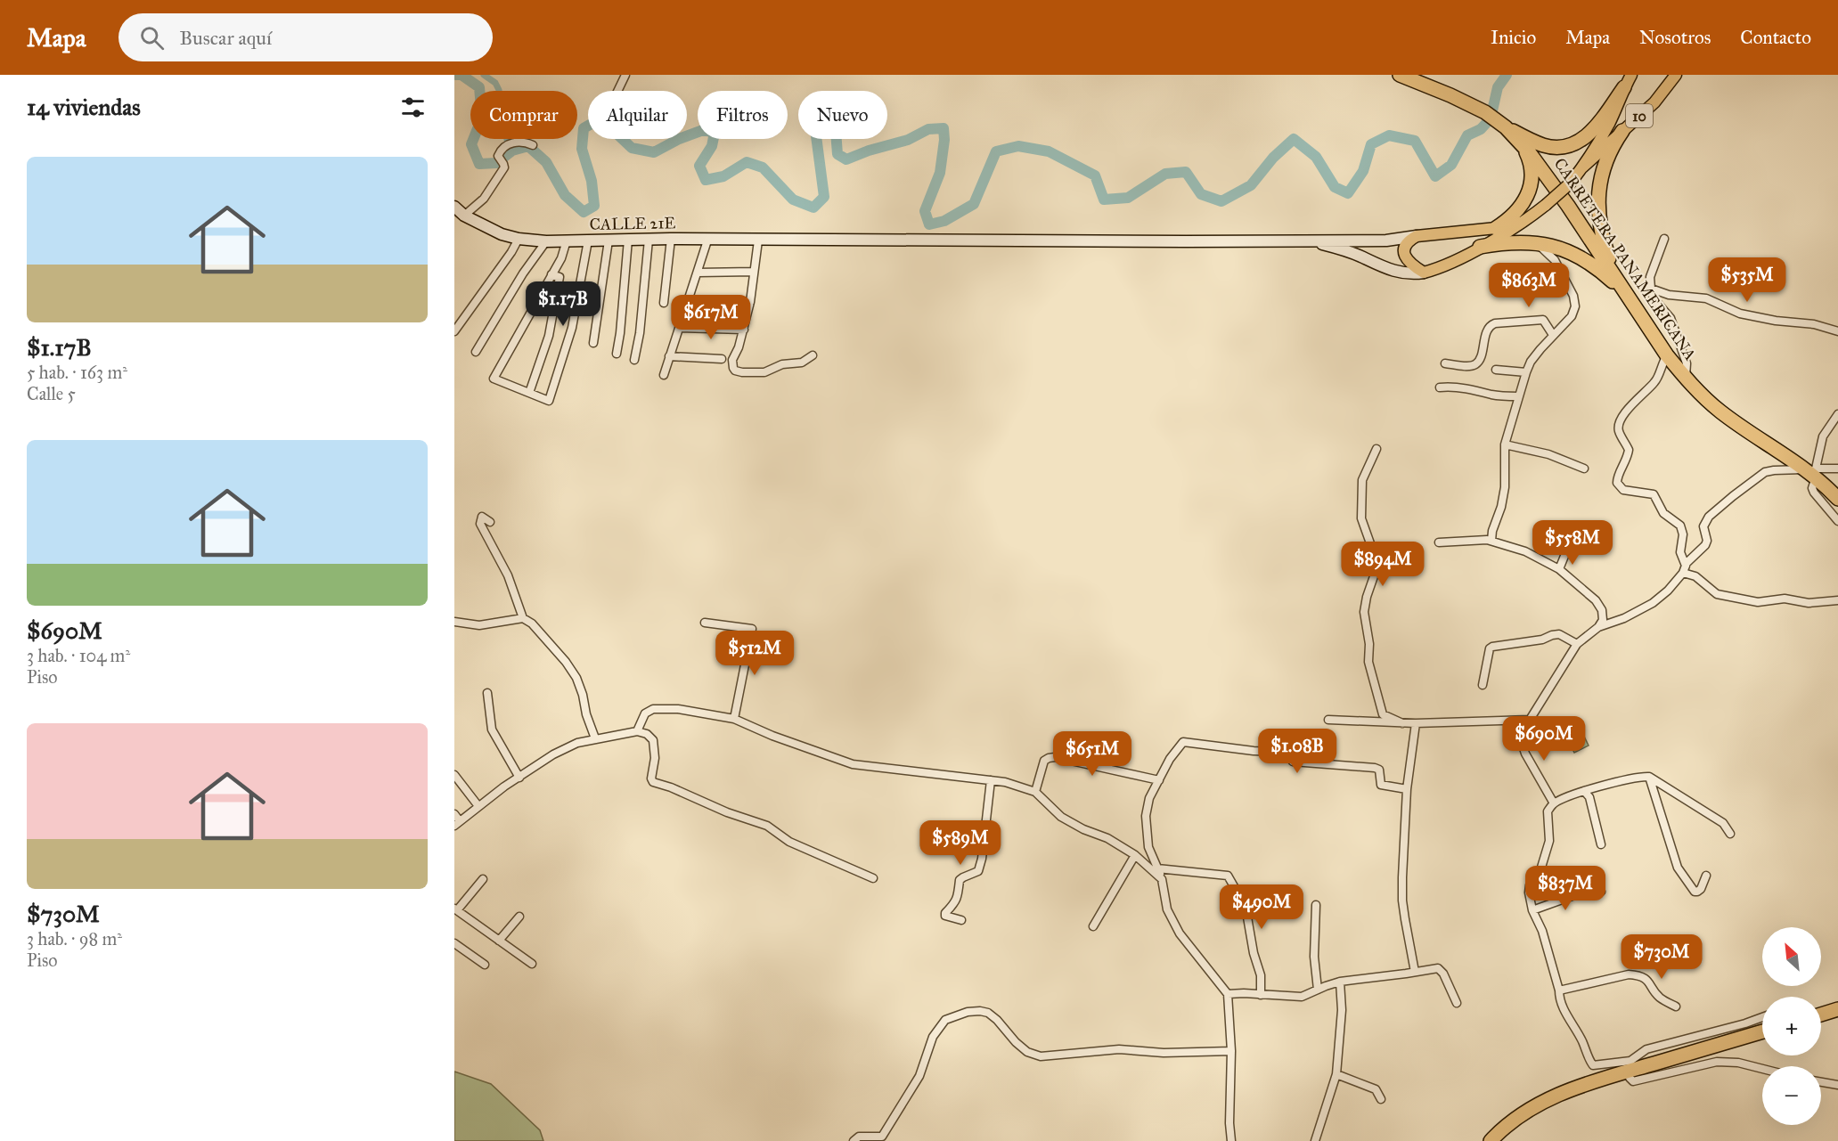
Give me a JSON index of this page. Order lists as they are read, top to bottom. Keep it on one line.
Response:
{"streets":{"highway":["CARRETERA PANAMERICANA"],"main road":["10","CALLE 21E"]},"crossings":[["10","CALLE 21E"]],"north":"top left","page":{"header":"Mapa","search":"Buscar aquí","nav":["Inicio","Mapa","Nosotros","Contacto"],"heading":"14 viviendas","chip":["Comprar","Alquilar","Filtros","Nuevo"],"list":[{"name":"$1.17B","note":"5 hab. · 163 m² · Calle 5"},{"name":"$690M","note":"3 hab. · 104 m² · Piso"},{"name":"$730M","note":"3 hab. · 98 m² · Piso"}],"price":["$535M","$863M","$1.17B","$617M","$558M","$894M","$512M","$690M","$1.08B","$651M","$589M","$837M","$490M","$730M"],"map_buttons":["+","−"]}}
